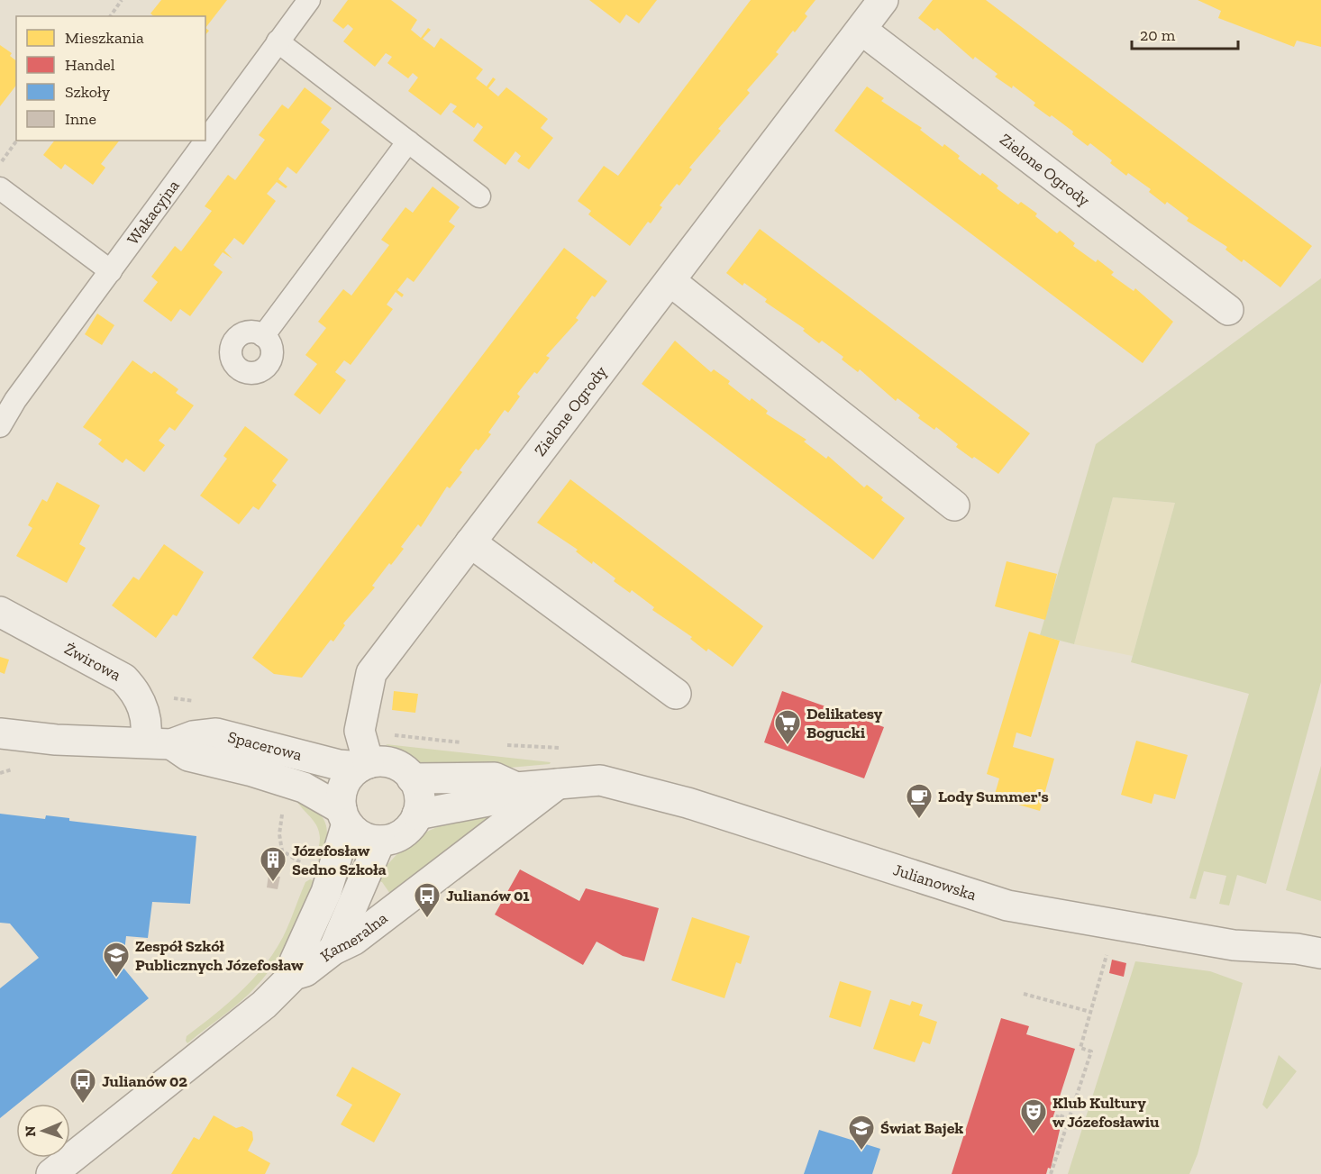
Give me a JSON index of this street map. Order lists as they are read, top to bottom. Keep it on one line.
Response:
{"streets":{"street":["Zielone Ogrody","Żwirowa","Spacerowa","Julianowska","Kameralna"],"lane":["Wakacyjna"]},"crossings":[["Zielone Ogrody","Spacerowa"],["Żwirowa","Spacerowa"],["Julianowska","Kameralna"]],"places":{"supermarket":["Delikatesy Bogucki"],"cafe":["Lody Summer's"],"building":["Józefosław Sedno Szkoła"],"bus stop":["Julianów 01","Julianów 02"],"school or university":["Zespół Szkół Publicznych Józefosław","Świat Bajek"],"theatre":["Klub Kultury w Józefosławiu"]},"legend":["Mieszkania","Handel","Szkoły","Inne"],"scale_bar":"20 m","north":"left"}
